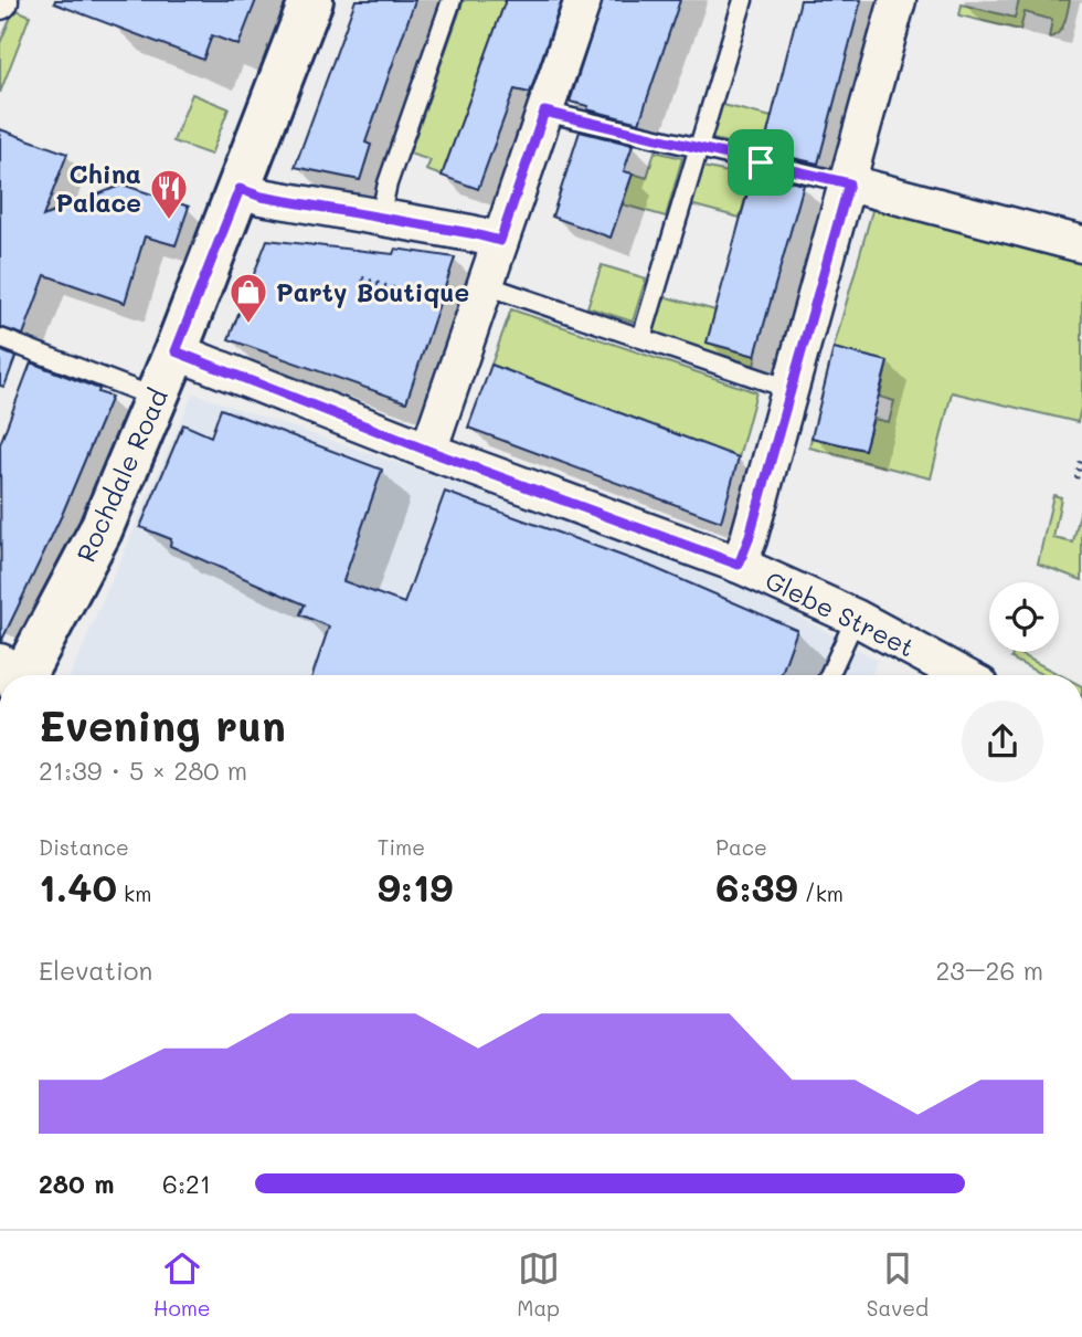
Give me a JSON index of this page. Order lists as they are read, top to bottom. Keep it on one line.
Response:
{"streets":{"main road":["Rochdale Road"],"street":["Glebe Street"]},"crossings":[["Rochdale Road","Glebe Street"]],"places":{"restaurant":["China Palace"],"shop":["Party Boutique"]},"page":{"heading":["Evening run","21:39 · 5 × 280 m"],"stats":[["Distance","1.40 km"],["Time","9:19"],["Pace","6:39 /km"]],"chart":["Elevation","23–26 m"],"list":[{"name":"280 m","note":"6:21"}],"tabs":["Home","Map","Saved"]}}
